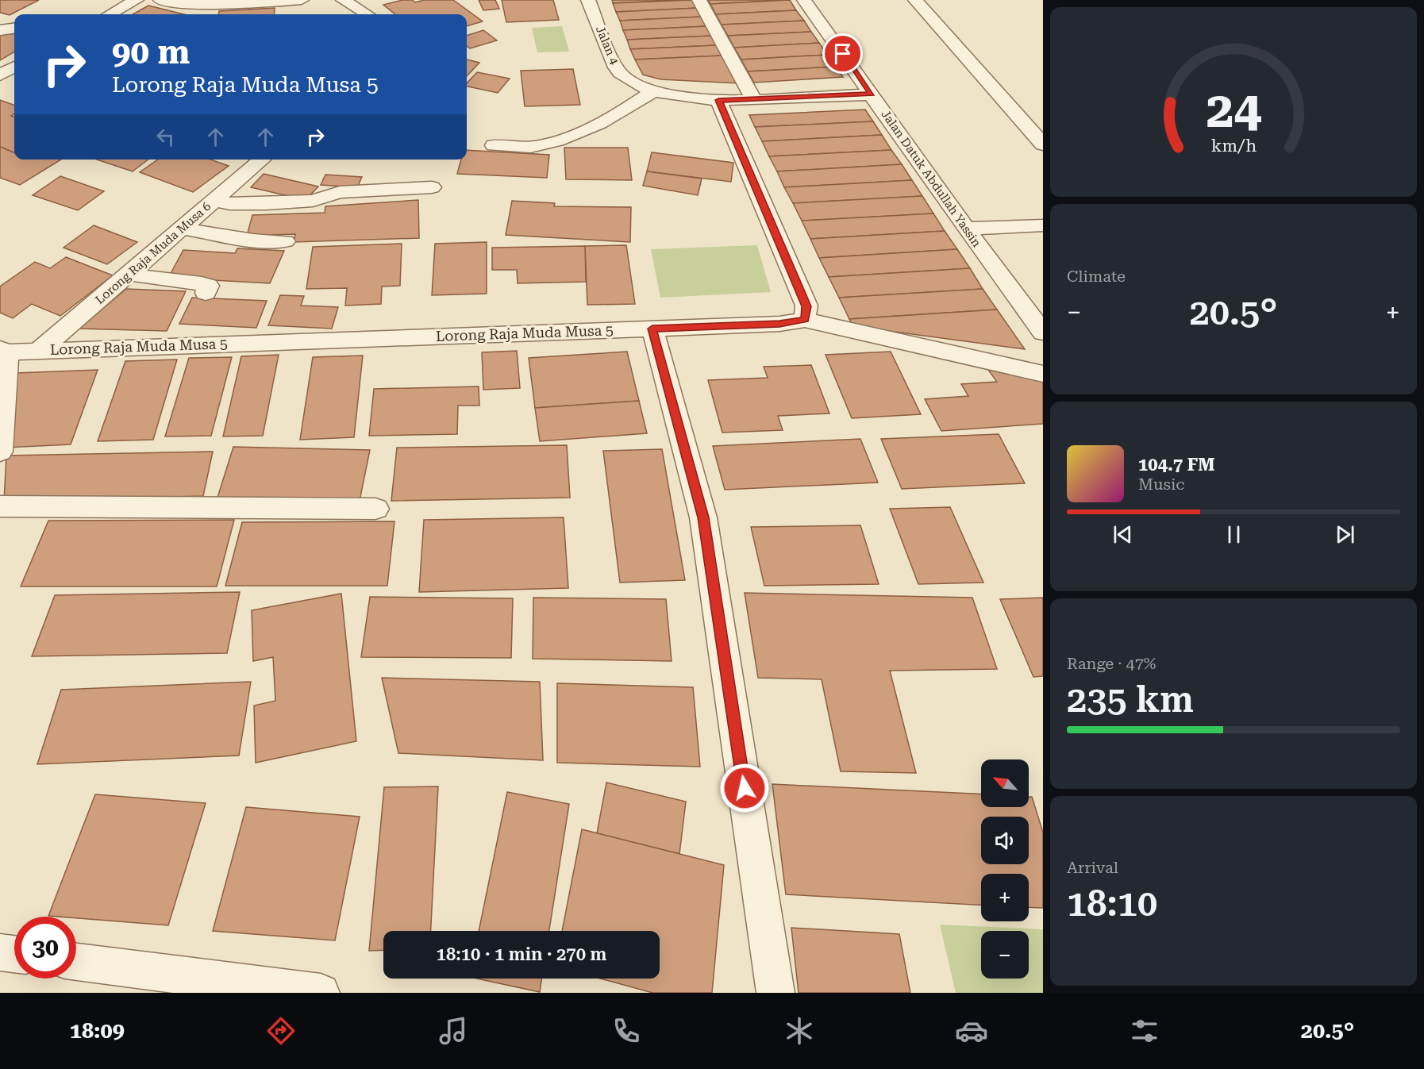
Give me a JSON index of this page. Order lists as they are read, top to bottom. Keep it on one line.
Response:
{"streets":{"street":["Jalan 4","Jalan Datuk Abdullah Yassin","Lorong Raja Muda Musa 6","Lorong Raja Muda Musa 5"]},"crossings":[["Jalan 4","Jalan Datuk Abdullah Yassin"],["Lorong Raja Muda Musa 6","Lorong Raja Muda Musa 5"]],"north":"top left","page":{"turn":["90 m","Lorong Raja Muda Musa 5"],"tile":["Climate",["Range · 47%","235 km"],["Arrival","18:10"]],"heat":["−","20.5°","+"],"song":["104.7 FM","Music"],"map_buttons":["+","−"],"limit":"30","trip":"18:10 · 1 min · 270 m","tabs":["18:09","20.5°"],"gauge":["24","km/h"]}}
